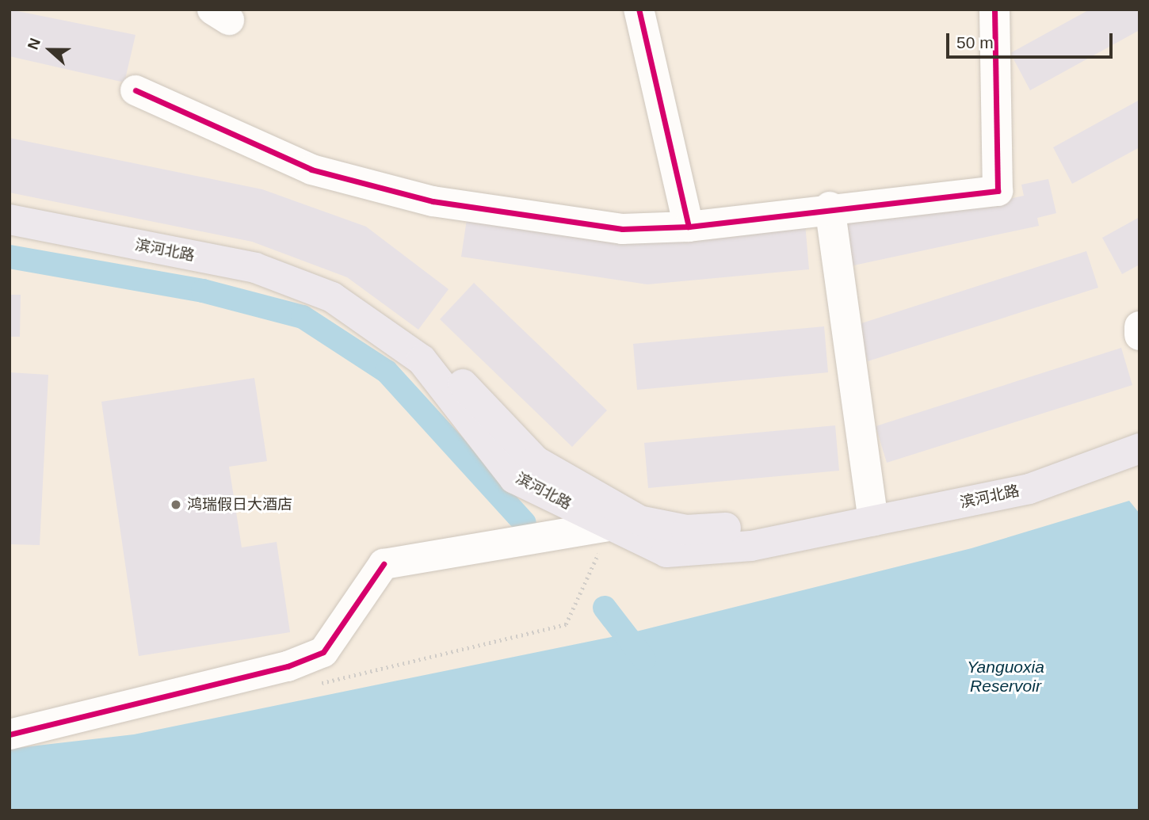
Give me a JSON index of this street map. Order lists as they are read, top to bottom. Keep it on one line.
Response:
{"streets":{"main road":["滨河北路"]},"water":["Yanguoxia Reservoir"],"places":["鸿瑞假日大酒店"],"scale_bar":"50 m","north":"left"}
